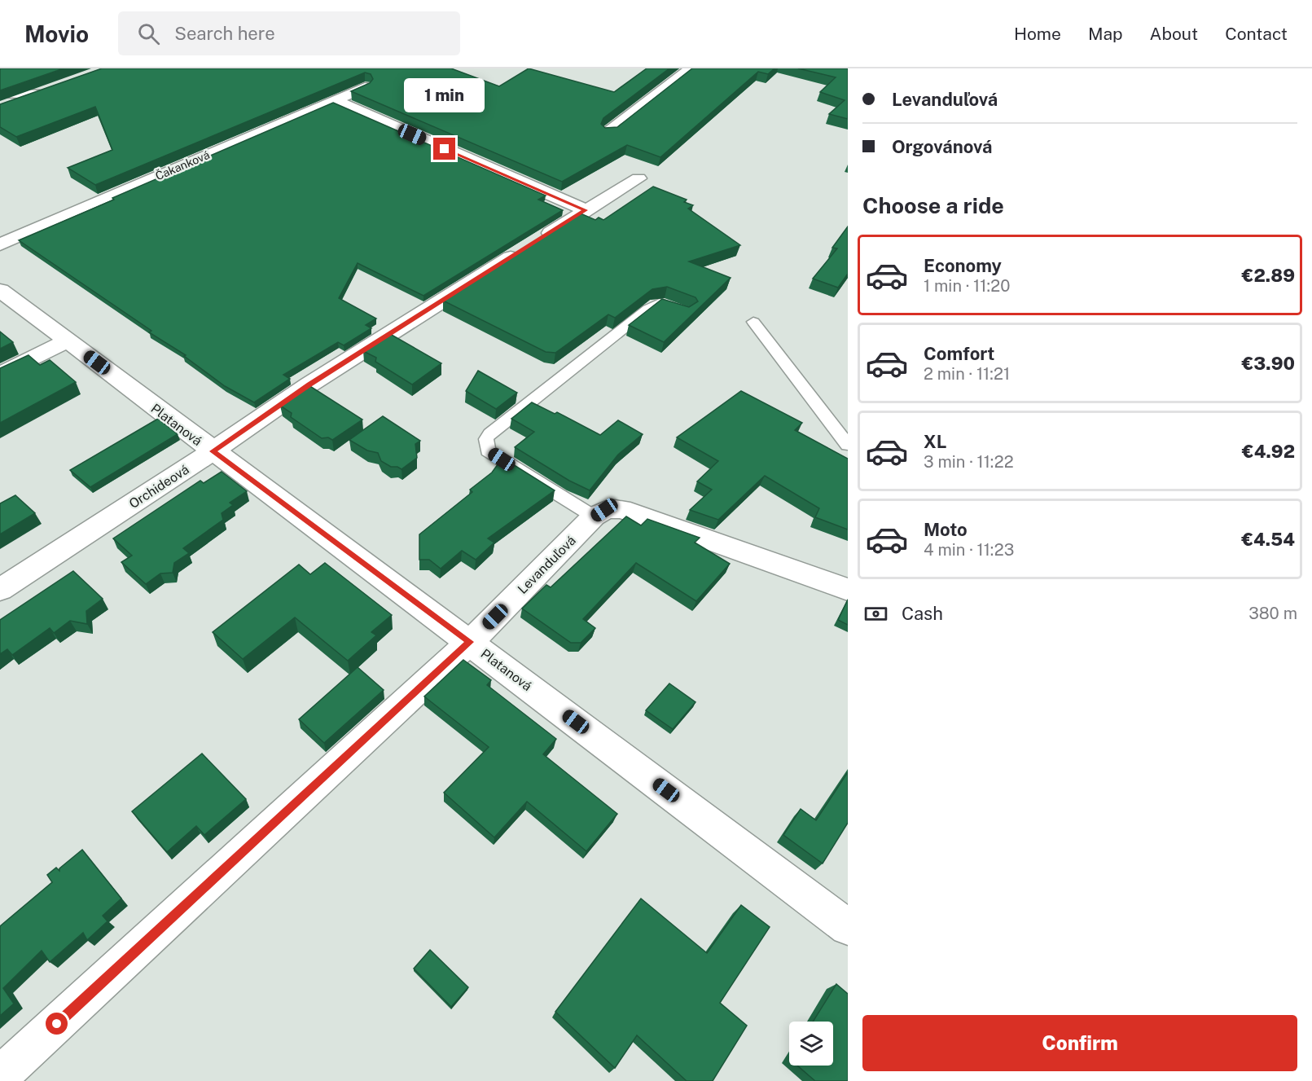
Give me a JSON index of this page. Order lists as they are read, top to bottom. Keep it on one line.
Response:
{"streets":{"street":["Čakanková","Platanová","Orchideová","Levanduľová"]},"crossings":[["Platanová","Orchideová"],["Platanová","Levanduľová"]],"page":{"header":"Movio","search":"Search here","nav":["Home","Map","About","Contact"],"banner":["Levanduľová","Orgovánová"],"bubble":"1 min","heading":"Choose a ride","list":[{"name":"Economy","note":"1 min · 11:20","value":"€2.89"},{"name":"Comfort","note":"2 min · 11:21","value":"€3.90"},{"name":"XL","note":"3 min · 11:22","value":"€4.92"},{"name":"Moto","note":"4 min · 11:23","value":"€4.54"}],"pay":["Cash","380 m"],"buttons":"Confirm"}}
